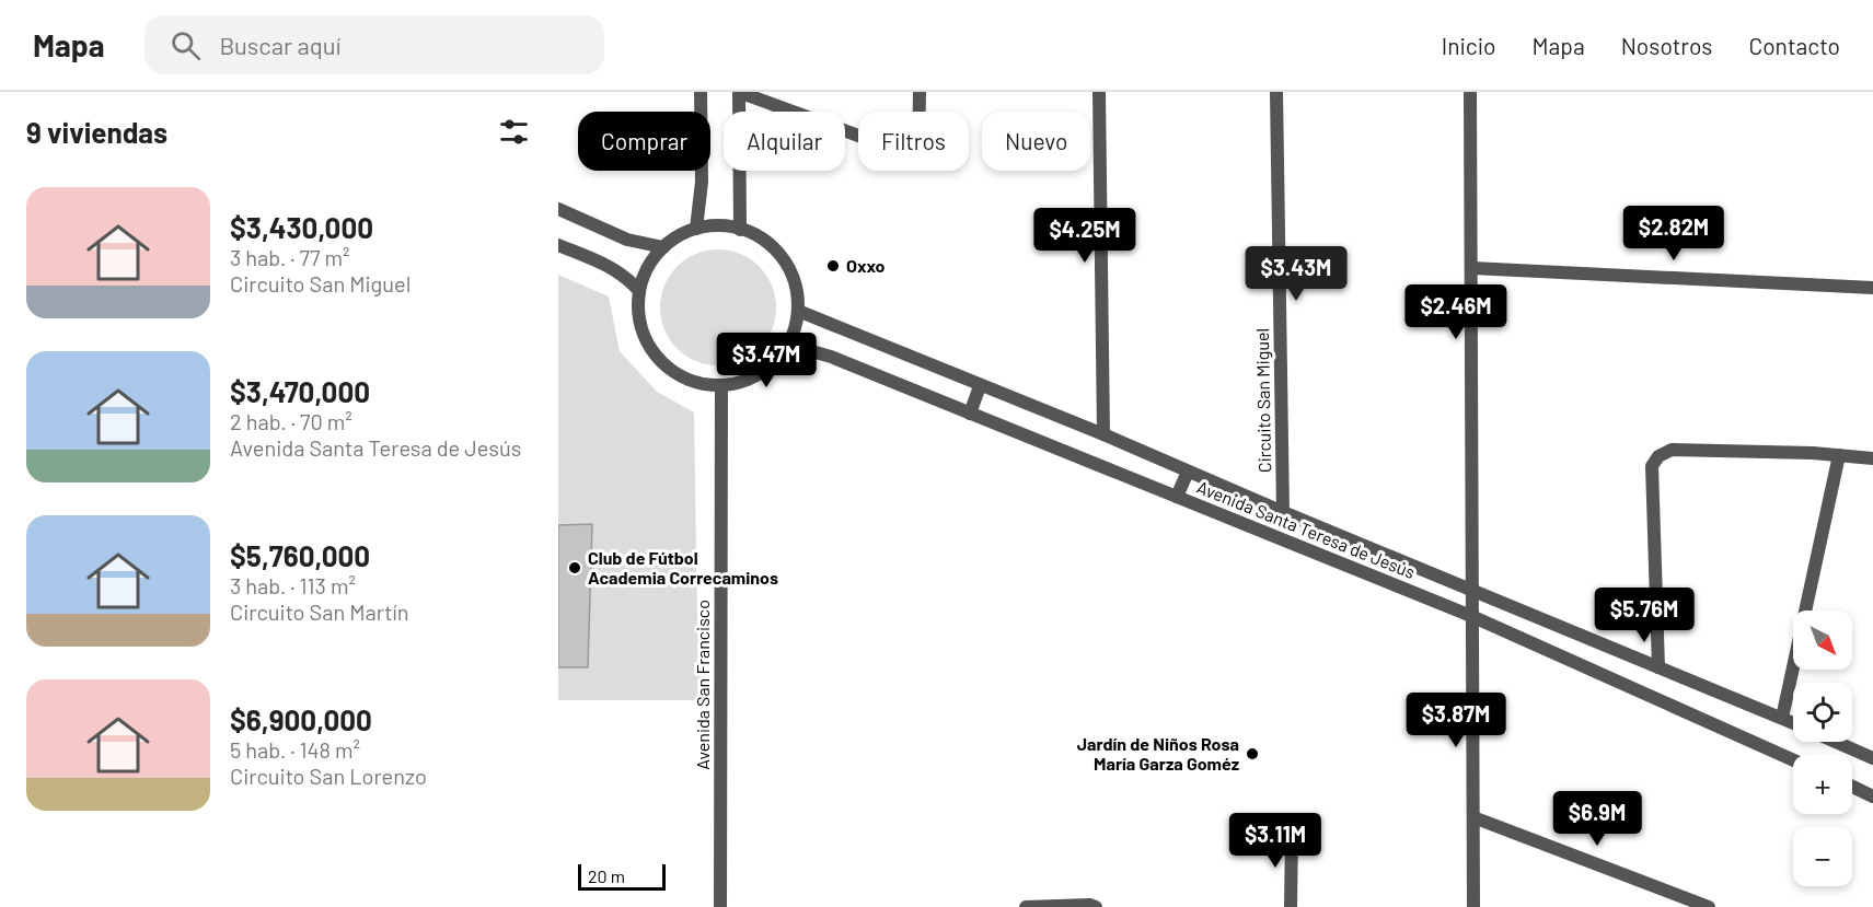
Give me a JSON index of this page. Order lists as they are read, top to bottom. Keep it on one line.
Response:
{"streets":{"street":["Circuito San Miguel","Avenida Santa Teresa de Jesús","Avenida San Francisco"]},"crossings":[["Circuito San Miguel","Avenida Santa Teresa de Jesús"],["Avenida Santa Teresa de Jesús","Avenida San Francisco"]],"places":["Oxxo","Club de Fútbol Academia Correcaminos","Jardín de Niños Rosa María Garza Goméz"],"scale_bar":"20 m","north":"bottom right","page":{"header":"Mapa","search":"Buscar aquí","nav":["Inicio","Mapa","Nosotros","Contacto"],"heading":"9 viviendas","chip":["Comprar","Alquilar","Filtros","Nuevo"],"list":[{"name":"$3,430,000","note":"3 hab. · 77 m² · Circuito San Miguel"},{"name":"$3,470,000","note":"2 hab. · 70 m² · Avenida Santa Teresa de Jesús"},{"name":"$5,760,000","note":"3 hab. · 113 m² · Circuito San Martín"},{"name":"$6,900,000","note":"5 hab. · 148 m² · Circuito San Lorenzo"}],"price":["$2.82M","$4.25M","$3.43M","$2.46M","$3.47M","$5.76M","$3.87M","$6.9M","$3.11M"],"map_buttons":["+","−"],"scale":"20 m"}}
